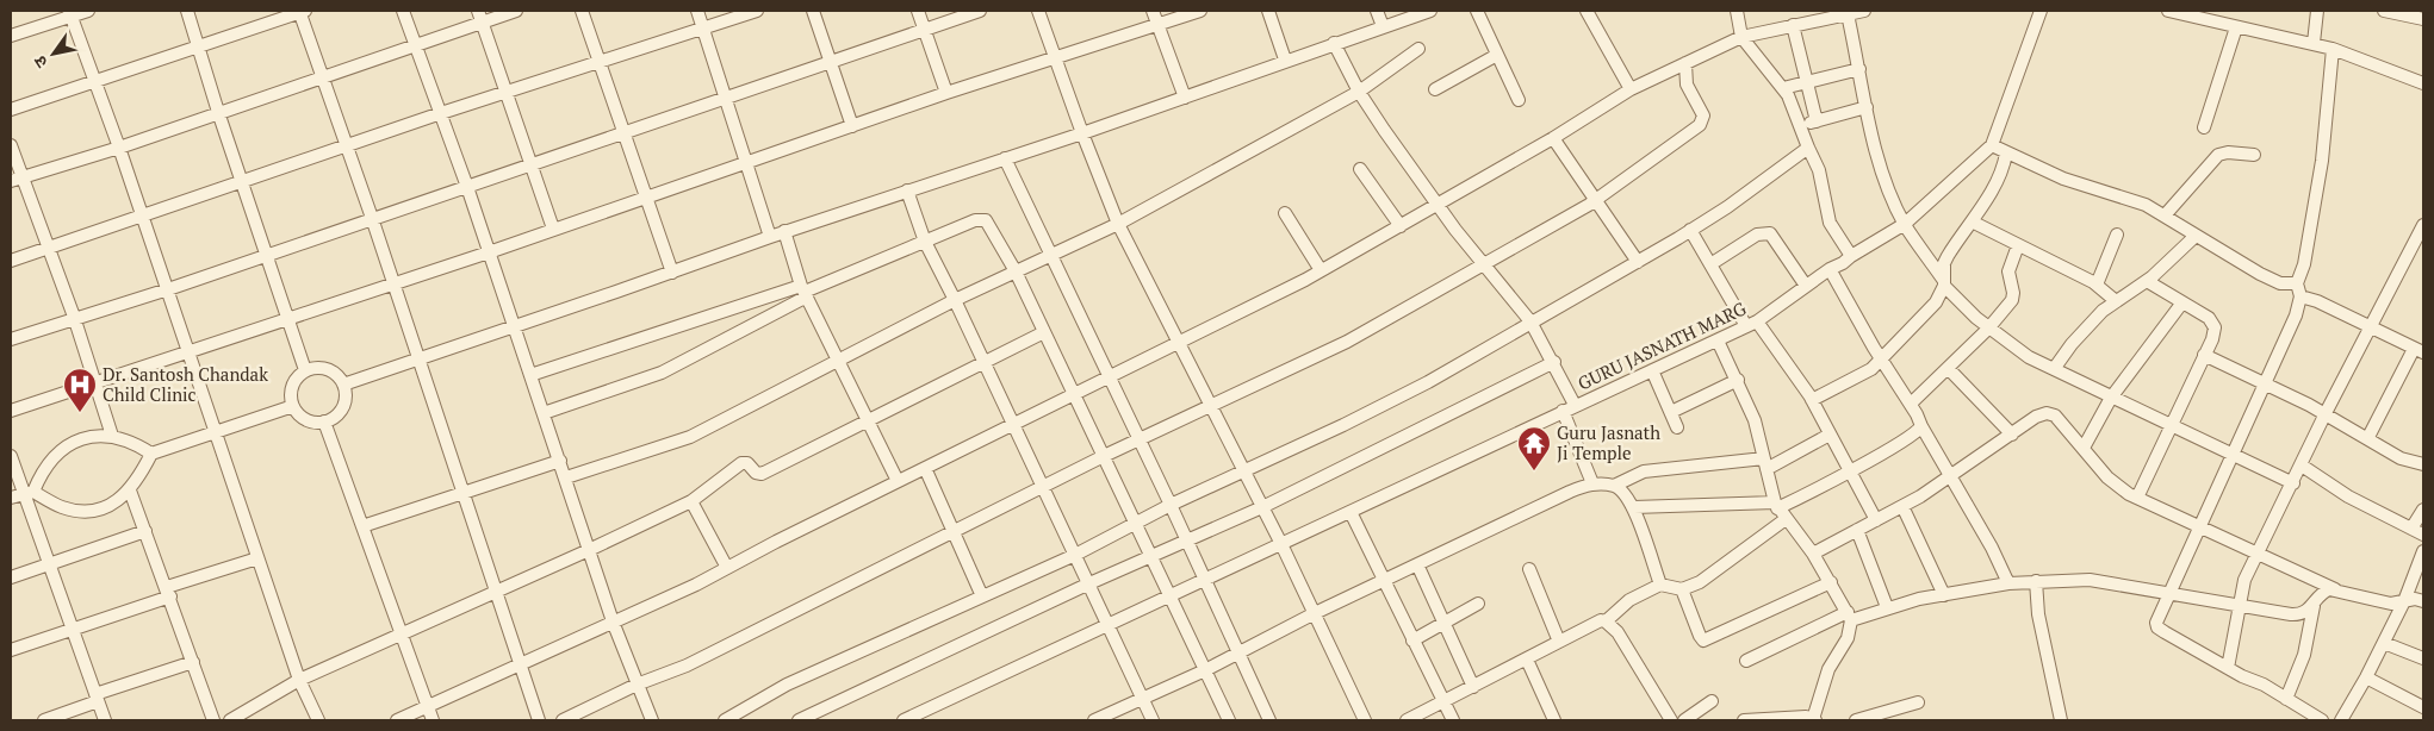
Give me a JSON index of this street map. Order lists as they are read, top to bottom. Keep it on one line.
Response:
{"streets":{"street":["GURU JASNATH MARG"]},"places":{"hospital":["Dr. Santosh Chandak Child Clinic"],"temple":["Guru Jasnath Ji Temple"]},"north":"bottom left"}
